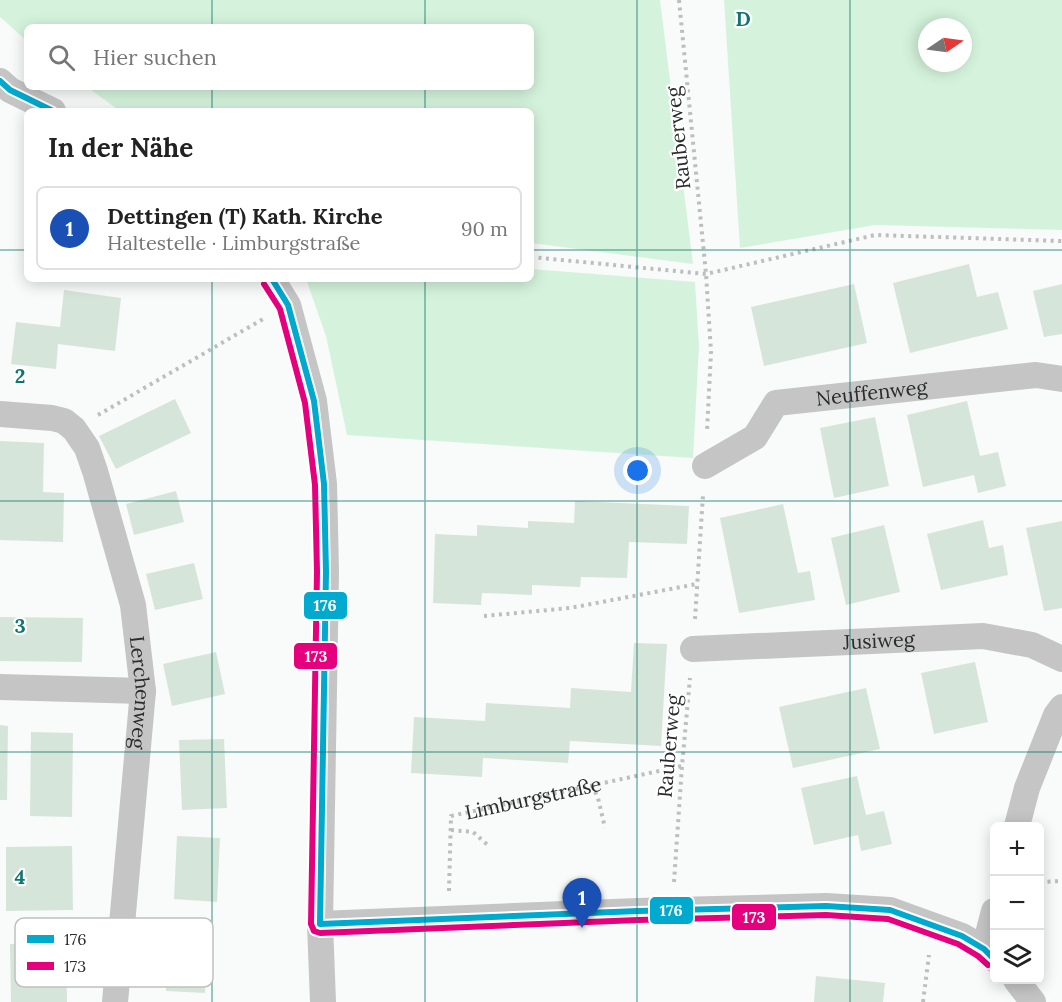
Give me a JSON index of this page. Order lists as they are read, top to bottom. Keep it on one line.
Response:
{"streets":{"street":["Neuffenweg","Jusiweg","Lerchenweg"],"path":["Rauberweg","Limburgstraße"]},"crossings":[["Rauberweg","Neuffenweg"],["Rauberweg","Jusiweg"],["Rauberweg","Limburgstraße"]],"lines":["transit line 176","transit line 173"],"legend":["176","173"],"north":"right","page":{"search":"Hier suchen","heading":"In der Nähe","list":[{"mark":"1","name":"Dettingen (T) Kath. Kirche","note":"Haltestelle · Limburgstraße","value":"90 m"}],"map_buttons":["+","−"],"pins":"1"},"grid":{"columns":["D"],"rows":["2","3","4"]}}
